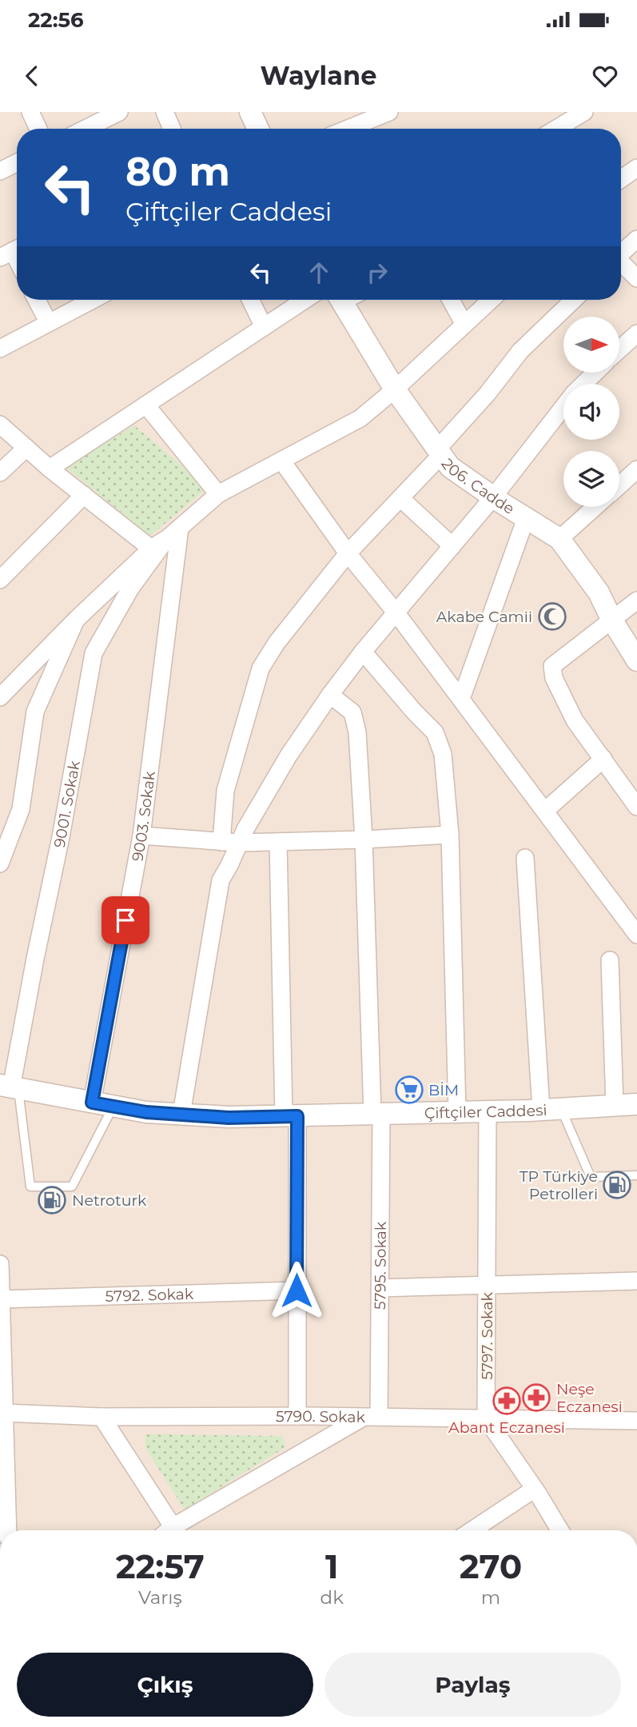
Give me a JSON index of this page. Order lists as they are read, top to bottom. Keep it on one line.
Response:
{"streets":{"street":["206. Cadde","9001. Sokak","9003. Sokak","Çiftçiler Caddesi","5795. Sokak","5792. Sokak","5797. Sokak","5790. Sokak"]},"crossings":[["9001. Sokak","9003. Sokak"],["9001. Sokak","Çiftçiler Caddesi"],["9003. Sokak","Çiftçiler Caddesi"],["Çiftçiler Caddesi","5795. Sokak"],["Çiftçiler Caddesi","5797. Sokak"],["5795. Sokak","5790. Sokak"],["5797. Sokak","5790. Sokak"]],"places":{"mosque":["Akabe Camii"],"supermarket":["BİM"],"fuel station":["TP Türkiye Petrolleri","Netroturk"],"pharmacy":["Neşe Eczanesi","Abant Eczanesi"]},"north":"right","page":{"status":"22:56","header":"Waylane","turn":["80 m","Çiftçiler Caddesi"],"eta":["22:57","Varış","1","dk","270","m"],"buttons":["Çıkış","Paylaş"]}}
